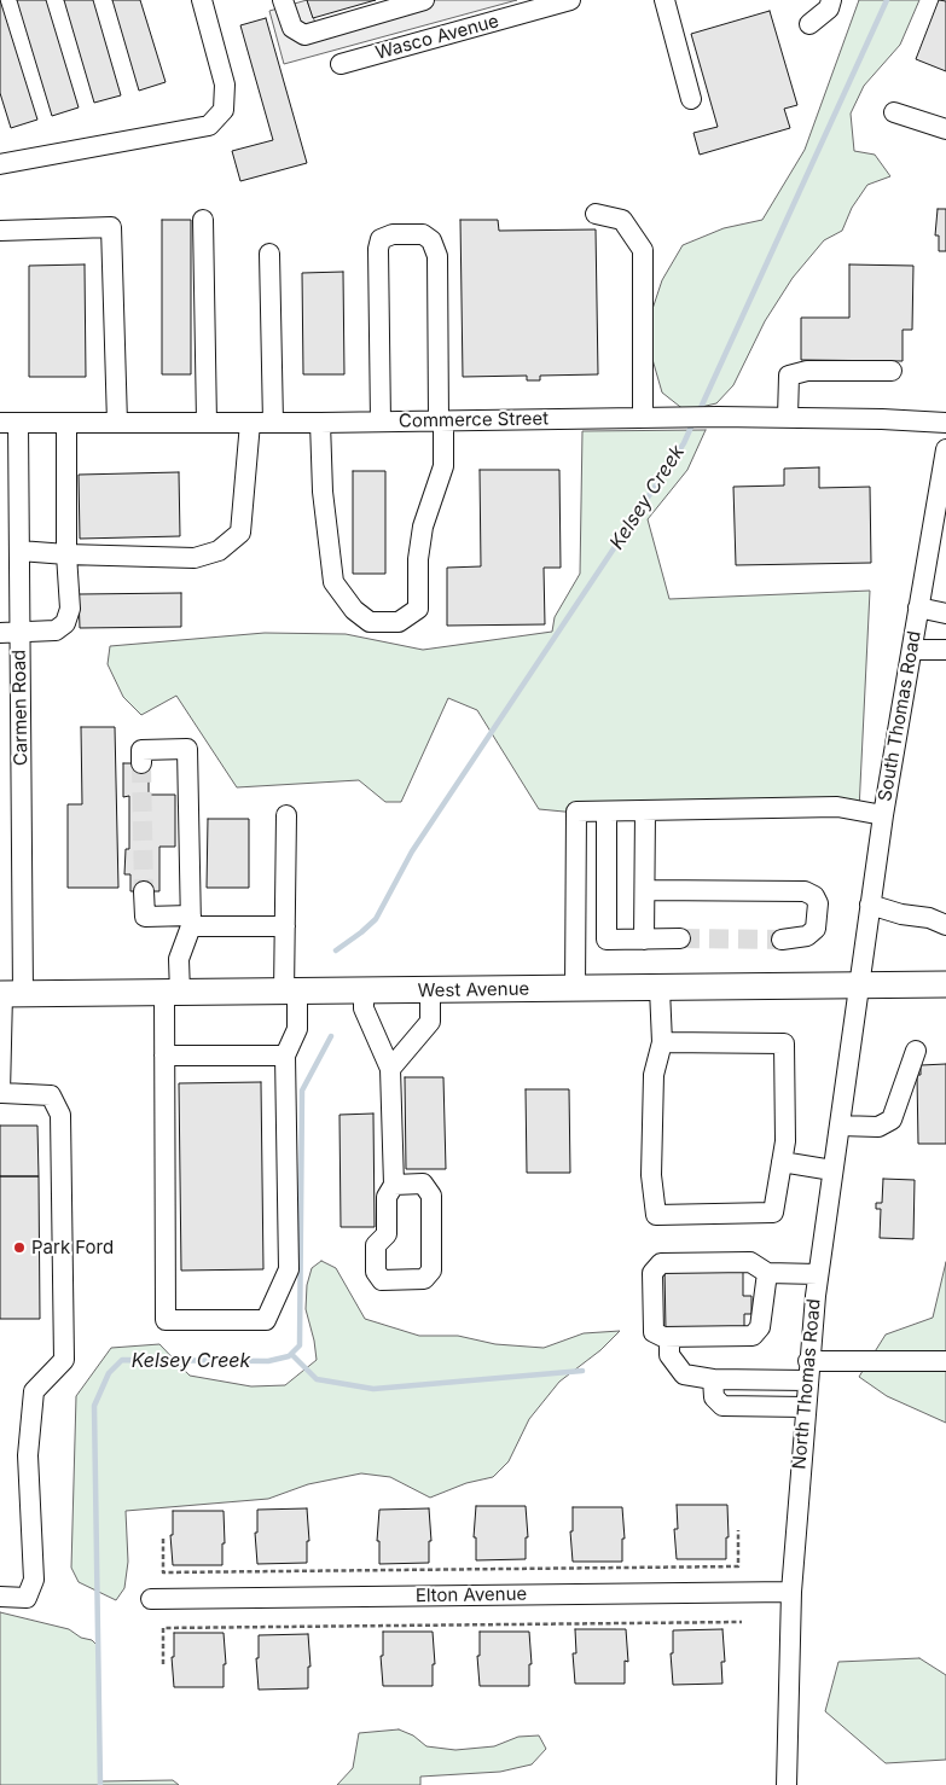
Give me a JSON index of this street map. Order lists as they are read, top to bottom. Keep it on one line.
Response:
{"streets":{"main road":["West Avenue"],"street":["Wasco Avenue","Commerce Street","Carmen Road","South Thomas Road","North Thomas Road","Elton Avenue"]},"crossings":[["Commerce Street","Carmen Road"],["Carmen Road","West Avenue"],["South Thomas Road","West Avenue"],["South Thomas Road","North Thomas Road"],["West Avenue","North Thomas Road"],["North Thomas Road","Elton Avenue"]],"water":["Kelsey Creek"],"places":["Park Ford"]}
